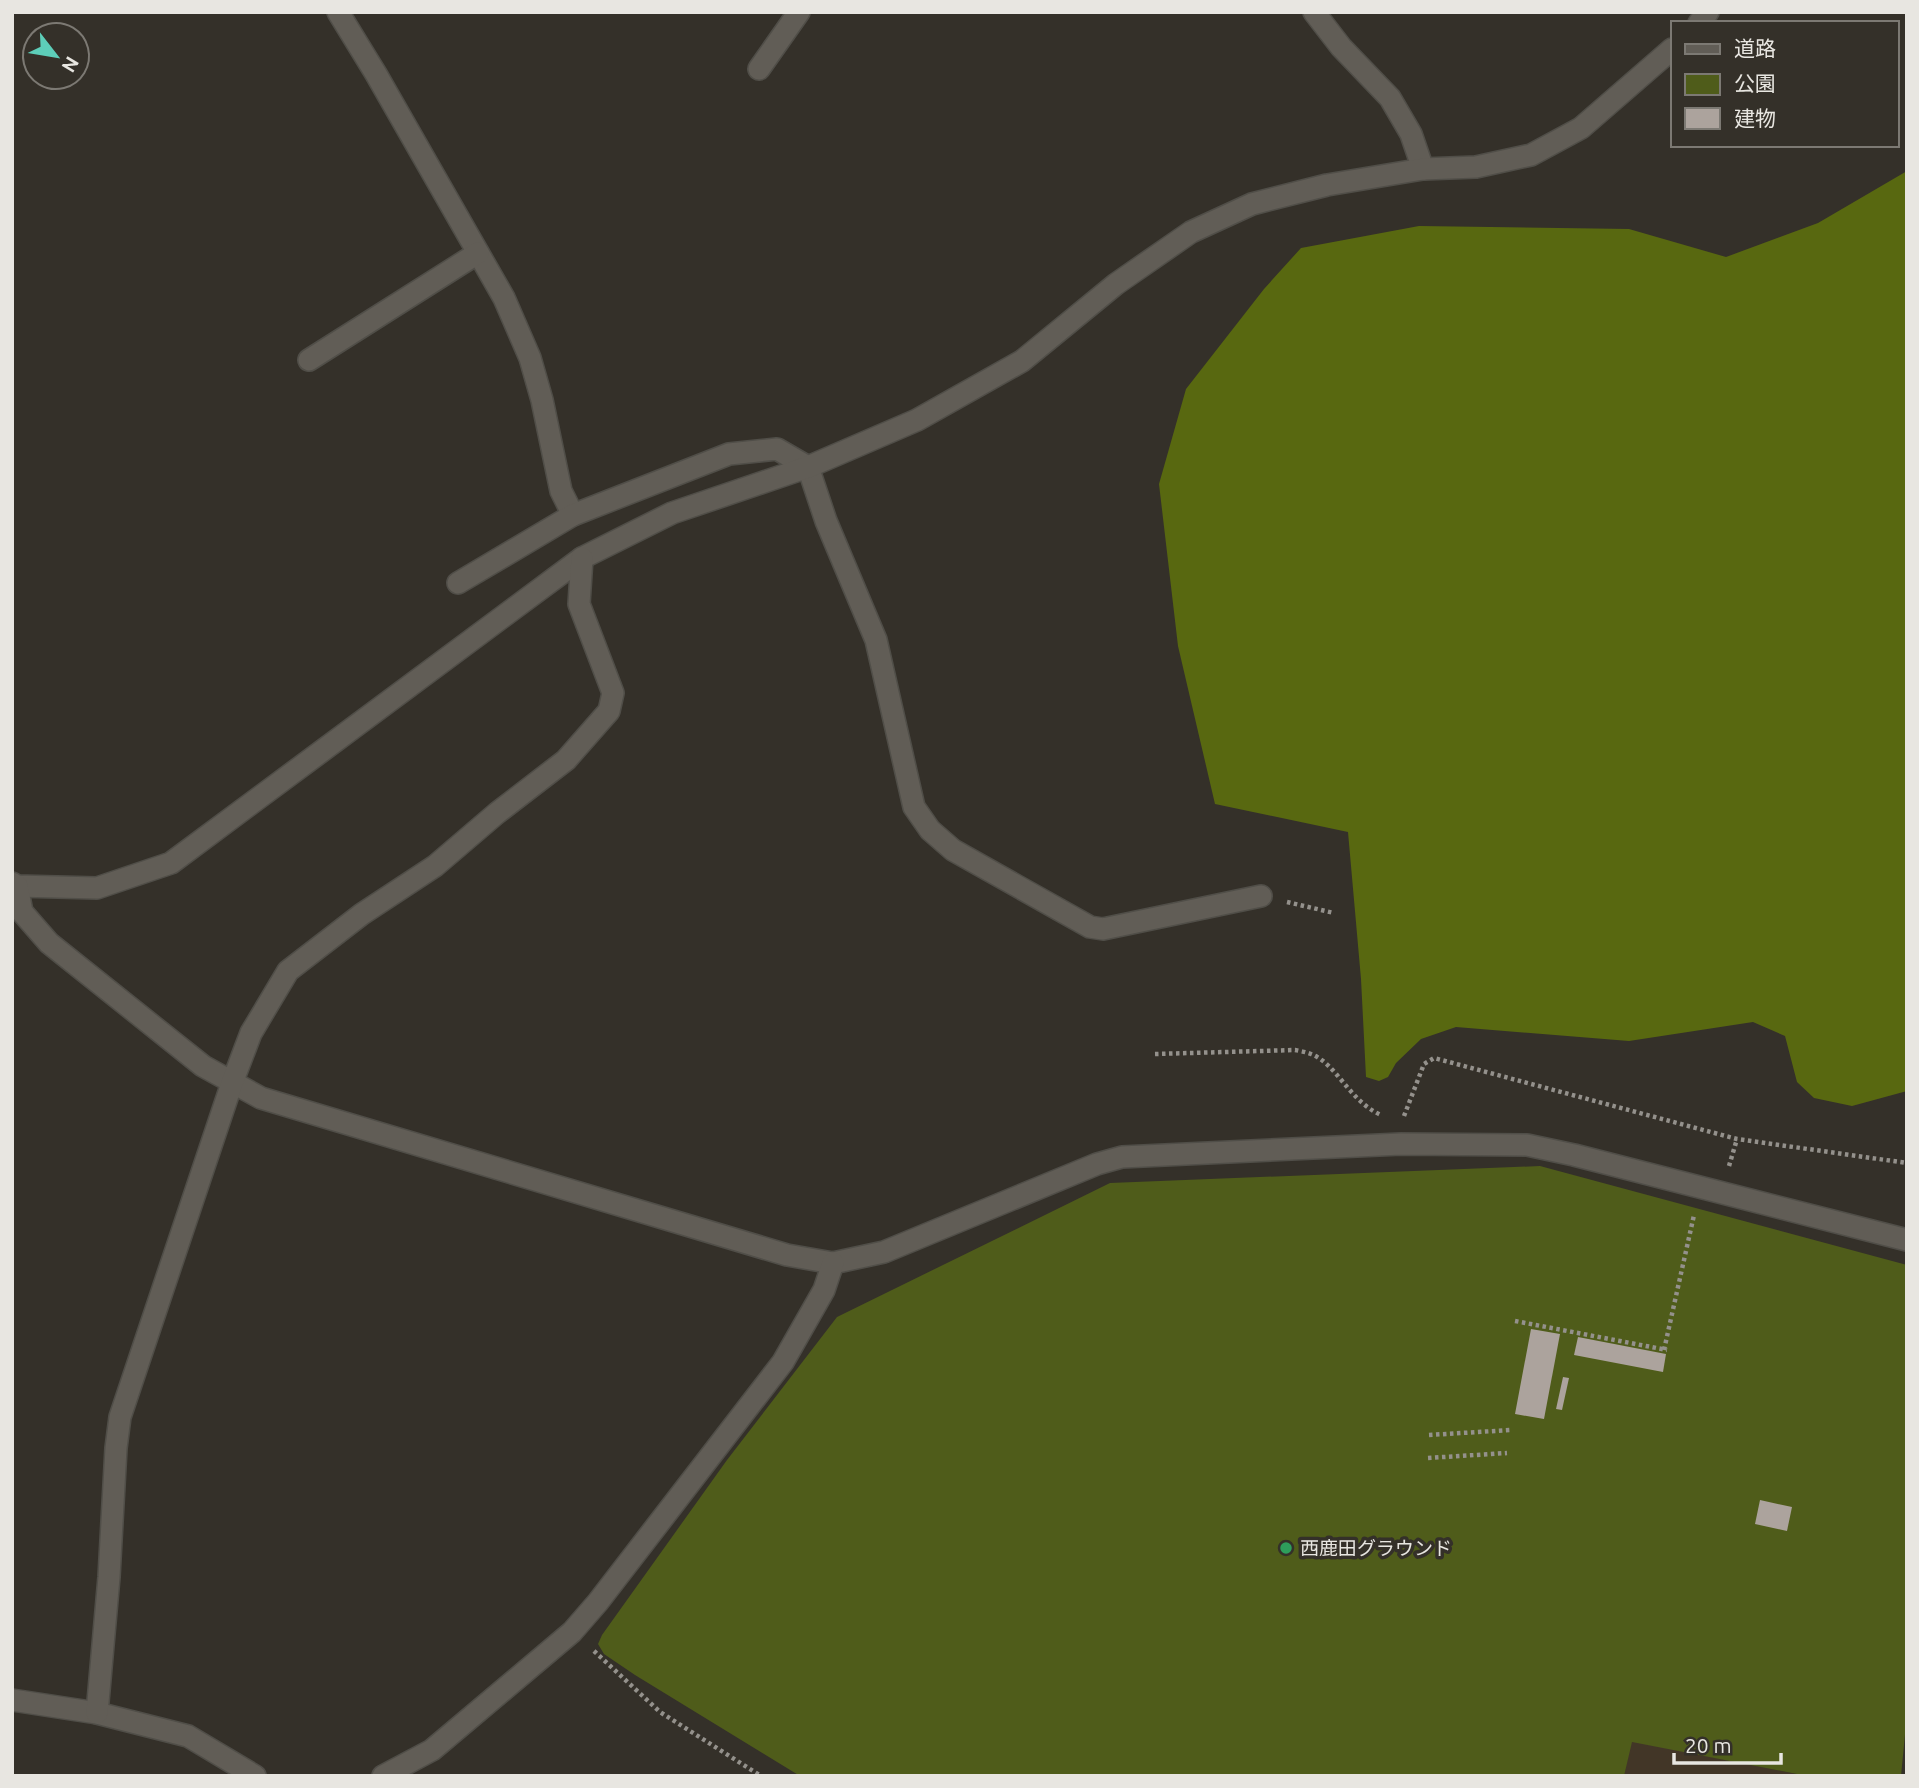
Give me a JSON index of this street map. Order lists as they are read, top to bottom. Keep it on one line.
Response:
{"places":["西鹿田グラウンド"],"legend":["道路","公園","建物"],"scale_bar":"20 m","north":"bottom right"}
